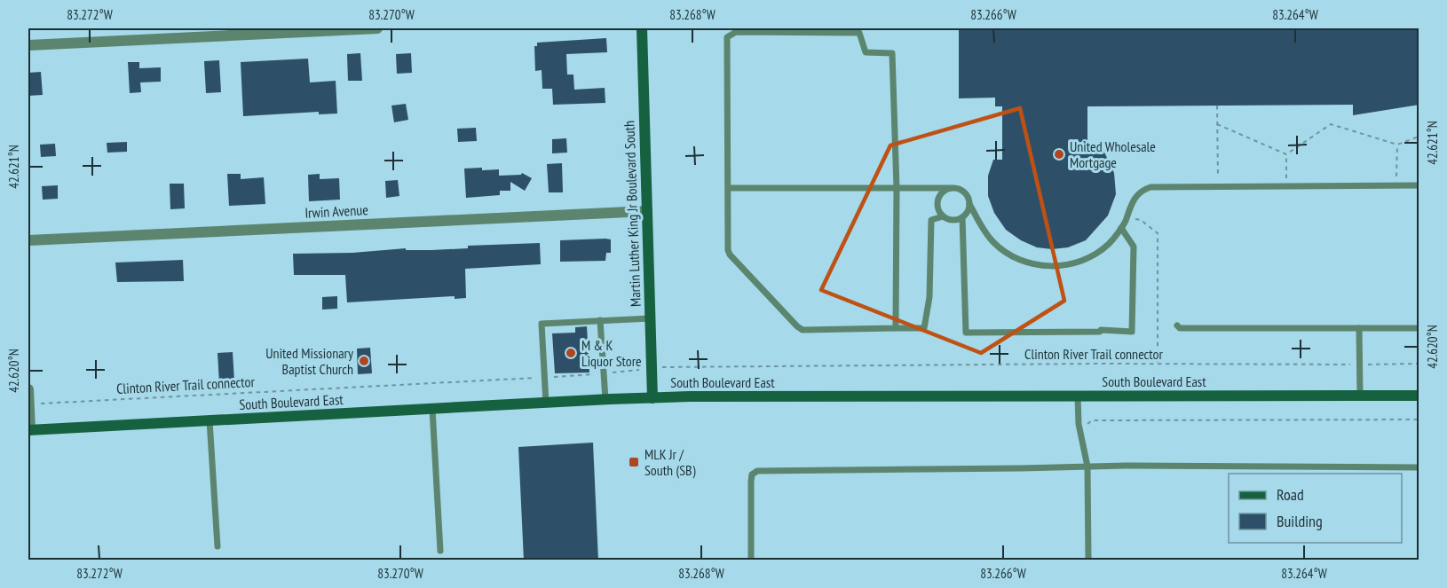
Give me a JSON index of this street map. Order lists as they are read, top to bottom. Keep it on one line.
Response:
{"streets":{"street":["Irwin Avenue","Martin Luther King Jr Boulevard South","South Boulevard East"],"path":["Clinton River Trail connector"]},"crossings":[["Irwin Avenue","Martin Luther King Jr Boulevard South"],["Martin Luther King Jr Boulevard South","South Boulevard East"]],"places":{"other":["United Wholesale Mortgage","M & K Liquor Store","United Missionary Baptist Church"],"transit":["MLK Jr / South (SB)"]},"legend":["Road","Building"],"coordinates":["83.272°W","83.270°W","83.268°W","83.266°W","83.264°W","42.621°N","42.620°N"]}
